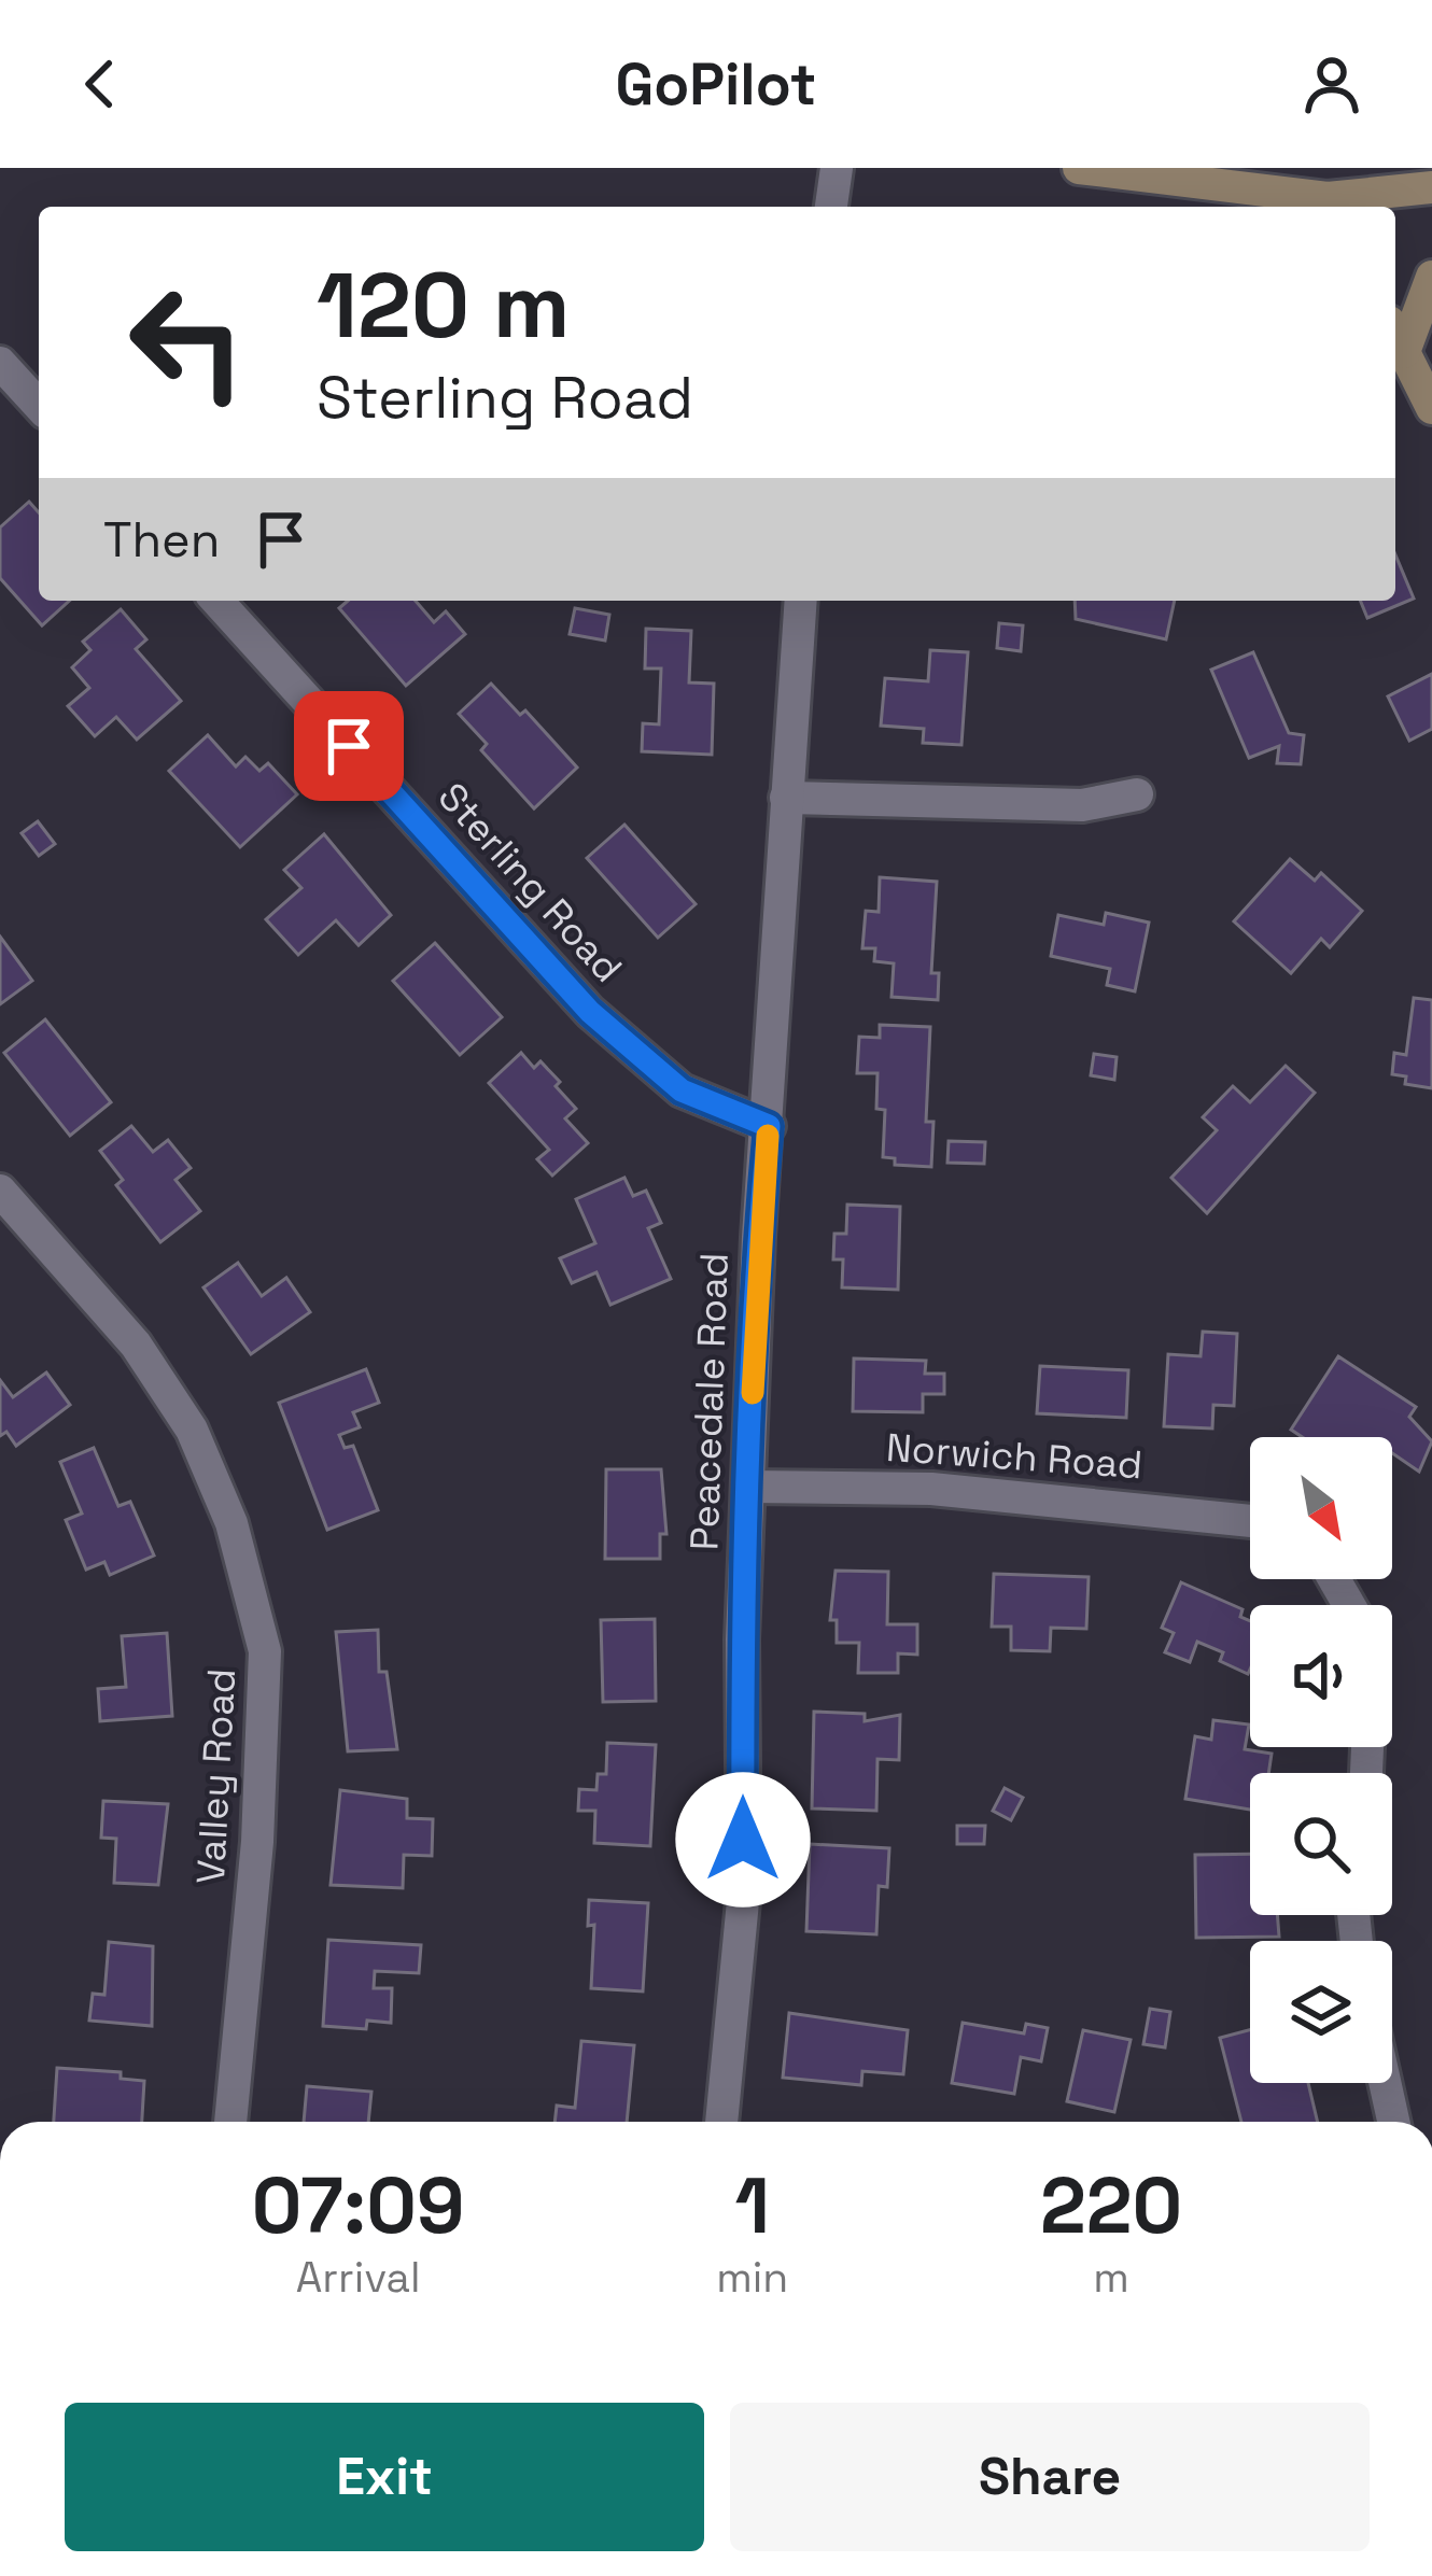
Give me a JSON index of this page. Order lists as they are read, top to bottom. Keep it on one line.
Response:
{"streets":{"street":["Sterling Road","Peacedale Road","Norwich Road","Valley Road"]},"crossings":[["Sterling Road","Peacedale Road"],["Peacedale Road","Norwich Road"]],"north":"bottom right","page":{"header":"GoPilot","turn":["120 m","Sterling Road"],"then":"Then","eta":["07:09","Arrival","1","min","220","m"],"buttons":["Exit","Share"]}}
